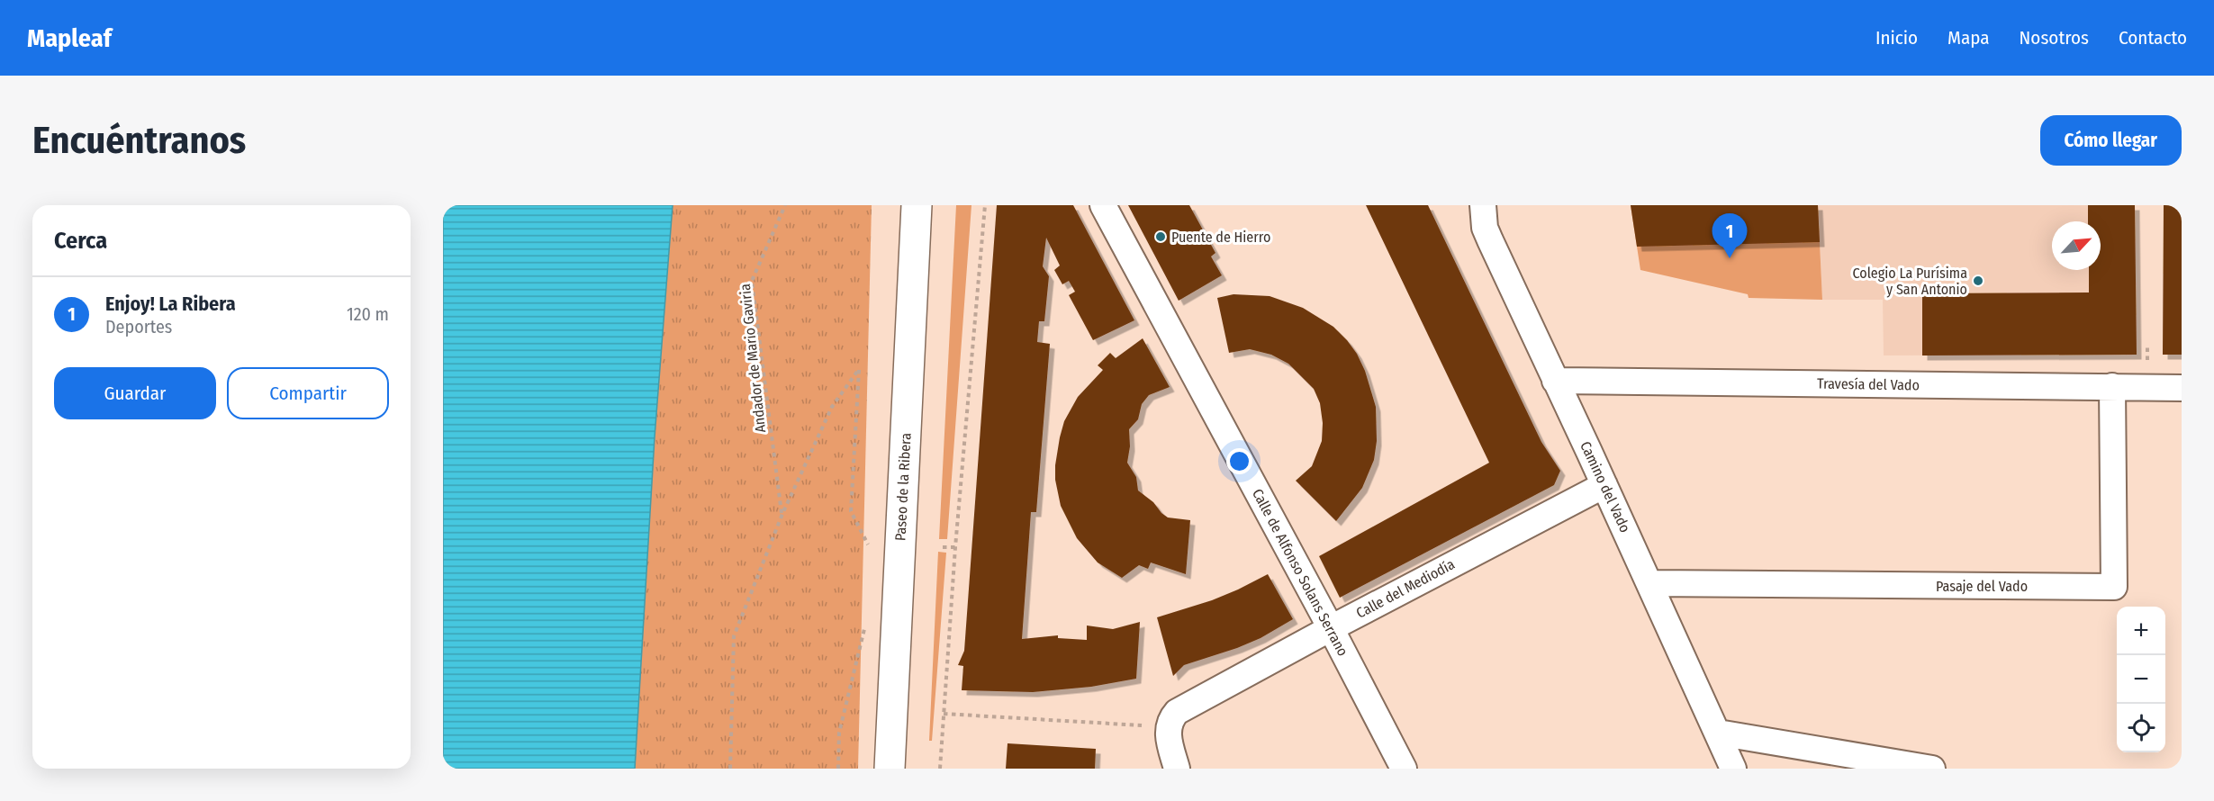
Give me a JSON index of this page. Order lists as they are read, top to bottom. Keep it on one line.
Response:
{"streets":{"main road":["Paseo de la Ribera"],"street":["Travesía del Vado","Camino del Vado","Calle de Alfonso Solans Serrano","Pasaje del Vado","Calle del Mediodía"],"path":["Andador de Mario Gaviria"]},"crossings":[["Travesía del Vado","Camino del Vado"],["Travesía del Vado","Pasaje del Vado"],["Camino del Vado","Pasaje del Vado"],["Camino del Vado","Calle del Mediodía"],["Calle de Alfonso Solans Serrano","Calle del Mediodía"]],"places":["Puente de Hierro","Colegio La Purísima y San Antonio"],"north":"top right","page":{"header":"Mapleaf","nav":["Inicio","Mapa","Nosotros","Contacto"],"buttons":["Cómo llegar",["Guardar","Compartir"]],"title":"Encuéntranos","heading":"Cerca","pins":"1","list":[{"mark":"1","name":"Enjoy! La Ribera","note":"Deportes","value":"120 m"}],"map_buttons":["+","−"]}}
